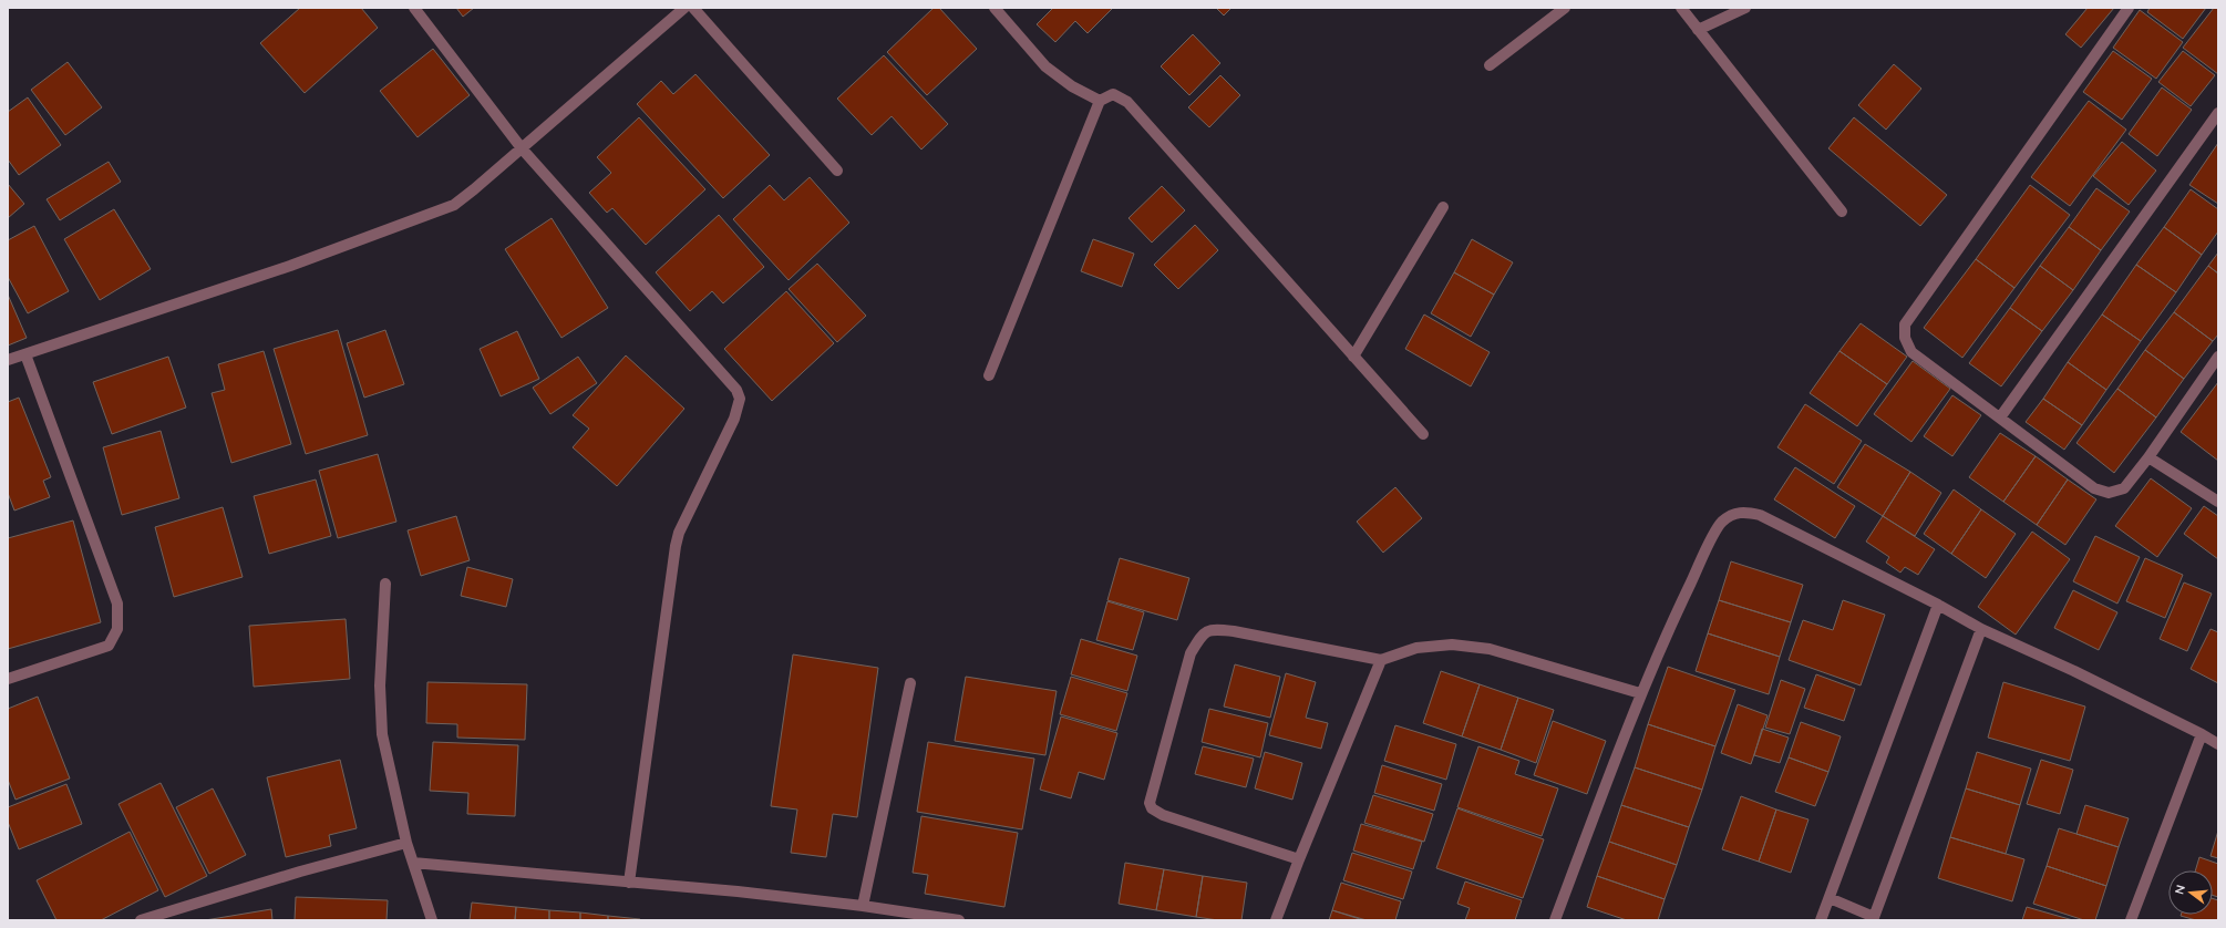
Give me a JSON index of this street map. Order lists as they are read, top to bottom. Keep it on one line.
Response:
{"north":"left"}
